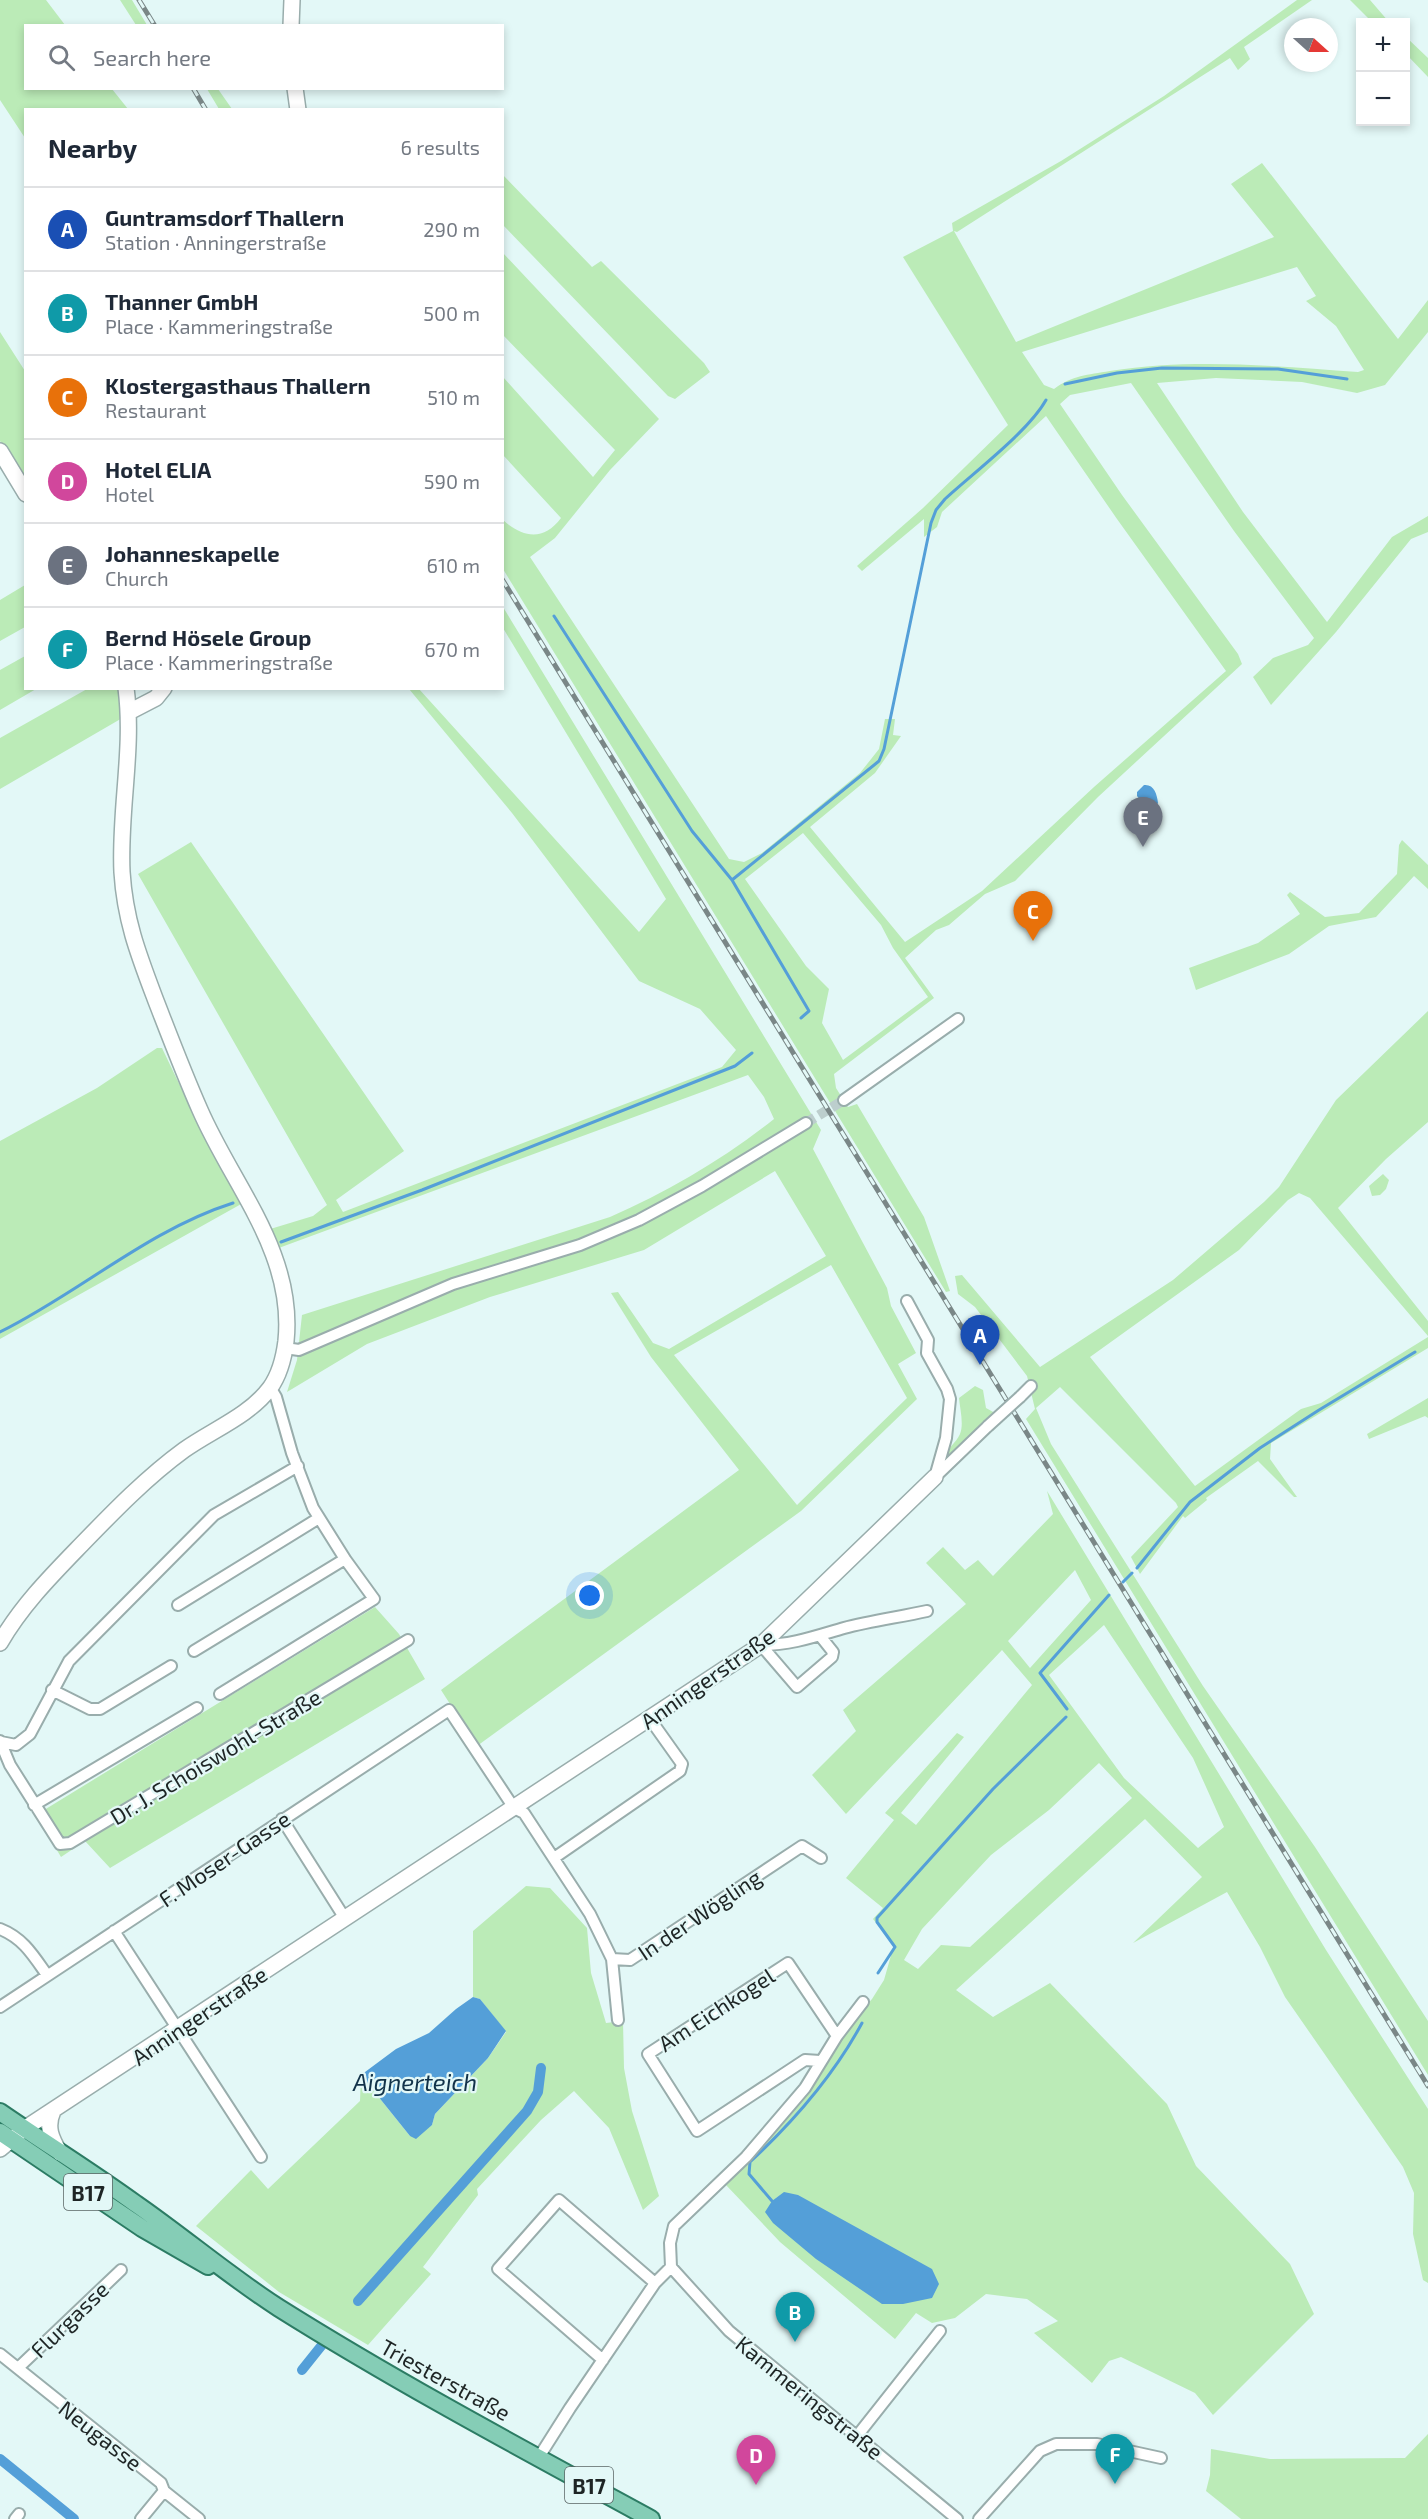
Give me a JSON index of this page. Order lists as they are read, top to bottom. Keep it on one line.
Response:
{"streets":{"main road":["B17","Triesterstraße"],"street":["Anningerstraße","Dr. J. Schoiswohl-Straße","F. Moser-Gasse","In der Wögling","Am Eichkogel","Flurgasse","Kammeringstraße","Neugasse"]},"crossings":[["Anningerstraße","F. Moser-Gasse"],["Anningerstraße","In der Wögling"],["Anningerstraße","Triesterstraße"],["F. Moser-Gasse","In der Wögling"],["Flurgasse","Neugasse"]],"water":["Aignerteich"],"north":"right","page":{"map_buttons":["+","−"],"search":"Search here","heading":["Nearby","6 results"],"list":[{"mark":"A","name":"Guntramsdorf Thallern","note":"Station · Anningerstraße","value":"290 m"},{"mark":"B","name":"Thanner GmbH","note":"Place · Kammeringstraße","value":"500 m"},{"mark":"C","name":"Klostergasthaus Thallern","note":"Restaurant","value":"510 m"},{"mark":"D","name":"Hotel ELIA","note":"Hotel","value":"590 m"},{"mark":"E","name":"Johanneskapelle","note":"Church","value":"610 m"},{"mark":"F","name":"Bernd Hösele Group","note":"Place · Kammeringstraße","value":"670 m"}],"pins":["E","C","A","B","F","D"]}}
